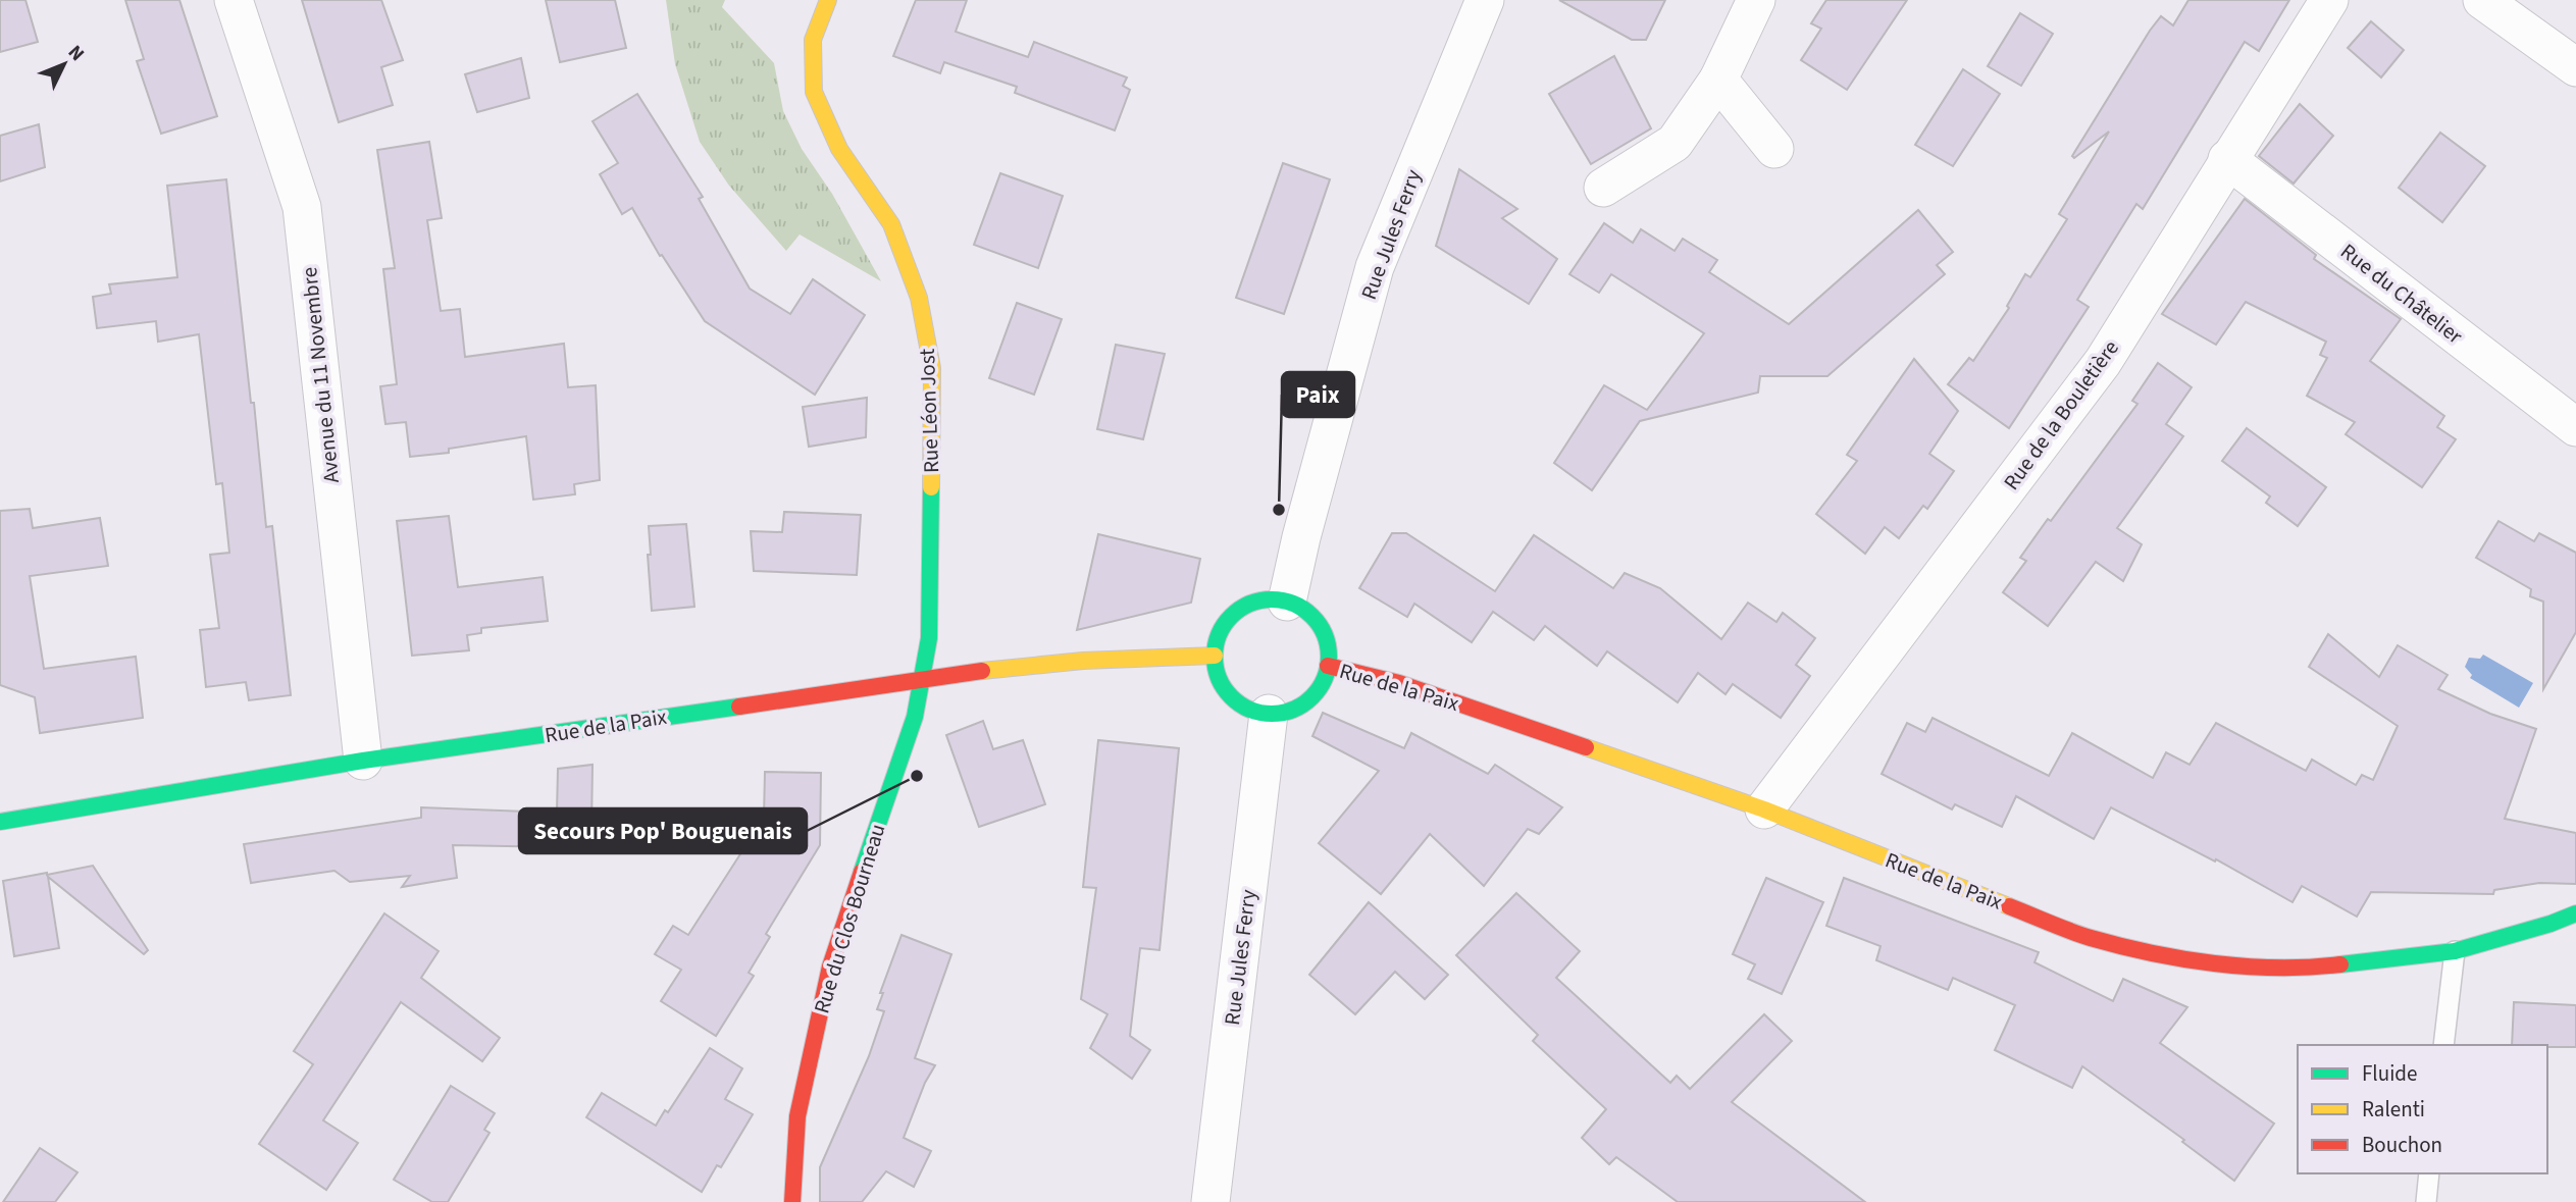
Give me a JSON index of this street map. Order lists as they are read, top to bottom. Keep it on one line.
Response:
{"streets":{"street":["Rue Jules Ferry","Rue du Châtelier","Avenue du 11 Novembre","Rue Léon Jost","Rue de la Bouletière","Rue de la Paix","Rue du Clos Bourneau"]},"crossings":[["Rue Jules Ferry","Rue de la Paix"],["Rue du Châtelier","Rue de la Bouletière"],["Avenue du 11 Novembre","Rue de la Paix"],["Rue Léon Jost","Rue de la Paix"],["Rue Léon Jost","Rue du Clos Bourneau"],["Rue de la Bouletière","Rue de la Paix"],["Rue de la Paix","Rue du Clos Bourneau"]],"places":["Paix","Secours Pop' Bouguenais"],"legend":["Fluide","Ralenti","Bouchon"],"north":"top right"}
